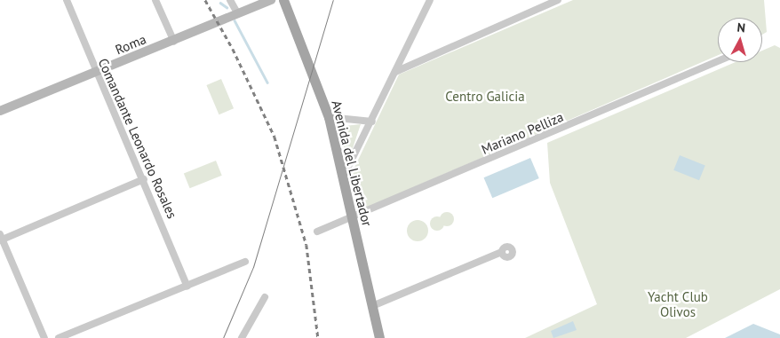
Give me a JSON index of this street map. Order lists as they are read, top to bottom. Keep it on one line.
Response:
{"streets":{"main road":["Avenida del Libertador"],"street":["Roma","Mariano Pelliza","Comandante Leonardo Rosales"]},"crossings":[["Roma","Comandante Leonardo Rosales"],["Mariano Pelliza","Avenida del Libertador"]],"parks":["Centro Galicia","Yacht Club Olivos"],"north":"top"}
